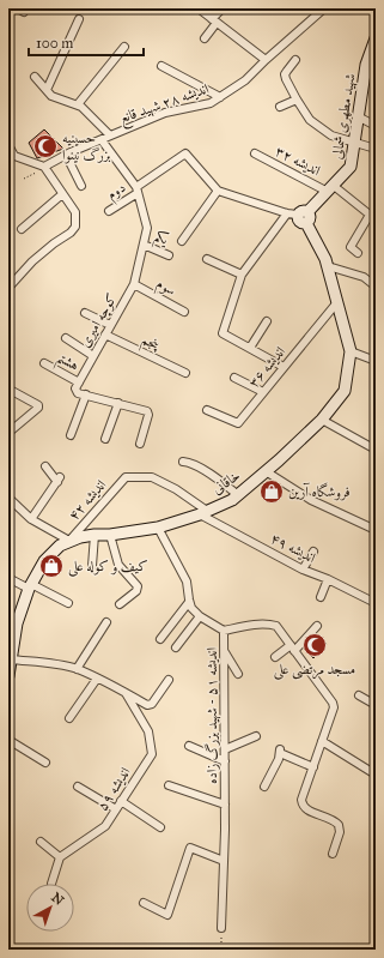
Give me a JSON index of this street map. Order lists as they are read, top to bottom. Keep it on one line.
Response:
{"streets":{"main road":["شهید مطهری شمالی","خاقانی"],"street":["اندیشه ۲۸ شهید قانع","اندیشه ۳۲","دوم","یکم","سوم","کوچه امیری","پنجم","هشتم","اندیشه ۳۶","اندیشه ۴۲","اندیشه ۴۹","اندیشه ۵۱ - شهید بزرگ زاده","اندیشه ۵۹"]},"crossings":[["شهید مطهری شمالی","اندیشه ۳۲"],["شهید مطهری شمالی","خاقانی"],["دوم","کوچه امیری"],["یکم","کوچه امیری"],["سوم","کوچه امیری"],["کوچه امیری","پنجم"],["کوچه امیری","هشتم"],["اندیشه ۳۶","خاقانی"],["خاقانی","اندیشه ۴۲"],["خاقانی","اندیشه ۴۹"],["خاقانی","اندیشه ۵۱ - شهید بزرگ زاده"],["اندیشه ۴۲","اندیشه ۴۹"]],"places":{"mosque":["حسینیه بزرگ نینوا","مسجد مرتضی علی"],"shop":["فروشگاه آرین","کیف و کوله علی"]},"scale_bar":"100 m","north":"top right"}
